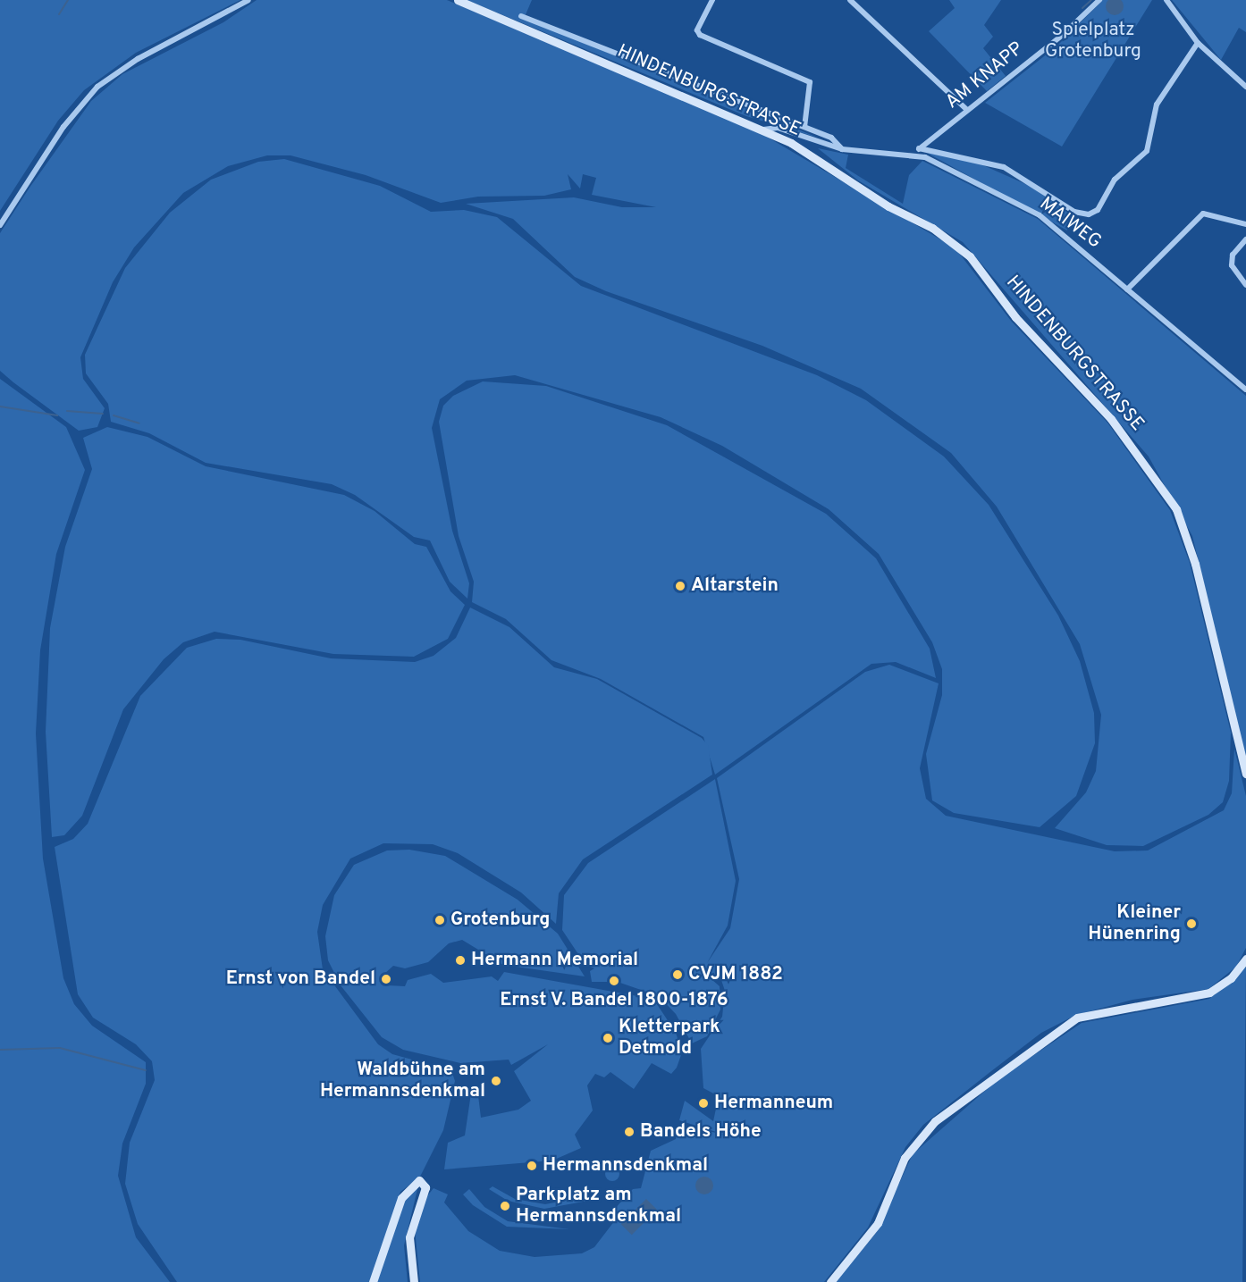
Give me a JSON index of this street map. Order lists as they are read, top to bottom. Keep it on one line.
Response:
{"streets":{"main road":["HINDENBURGSTRASSE"],"street":["AM KNAPP","MAIWEG"]},"crossings":[["AM KNAPP","MAIWEG"],["HINDENBURGSTRASSE","MAIWEG"]],"parks":["Spielplatz Grotenburg"],"places":["Altarstein","Grotenburg","Kleiner Hünenring","Hermann Memorial","CVJM 1882","Ernst von Bandel","Ernst V. Bandel 1800-1876","Kletterpark Detmold","Waldbühne am Hermannsdenkmal","Hermanneum","Bandels Höhe","Hermannsdenkmal","Parkplatz am Hermannsdenkmal"]}
